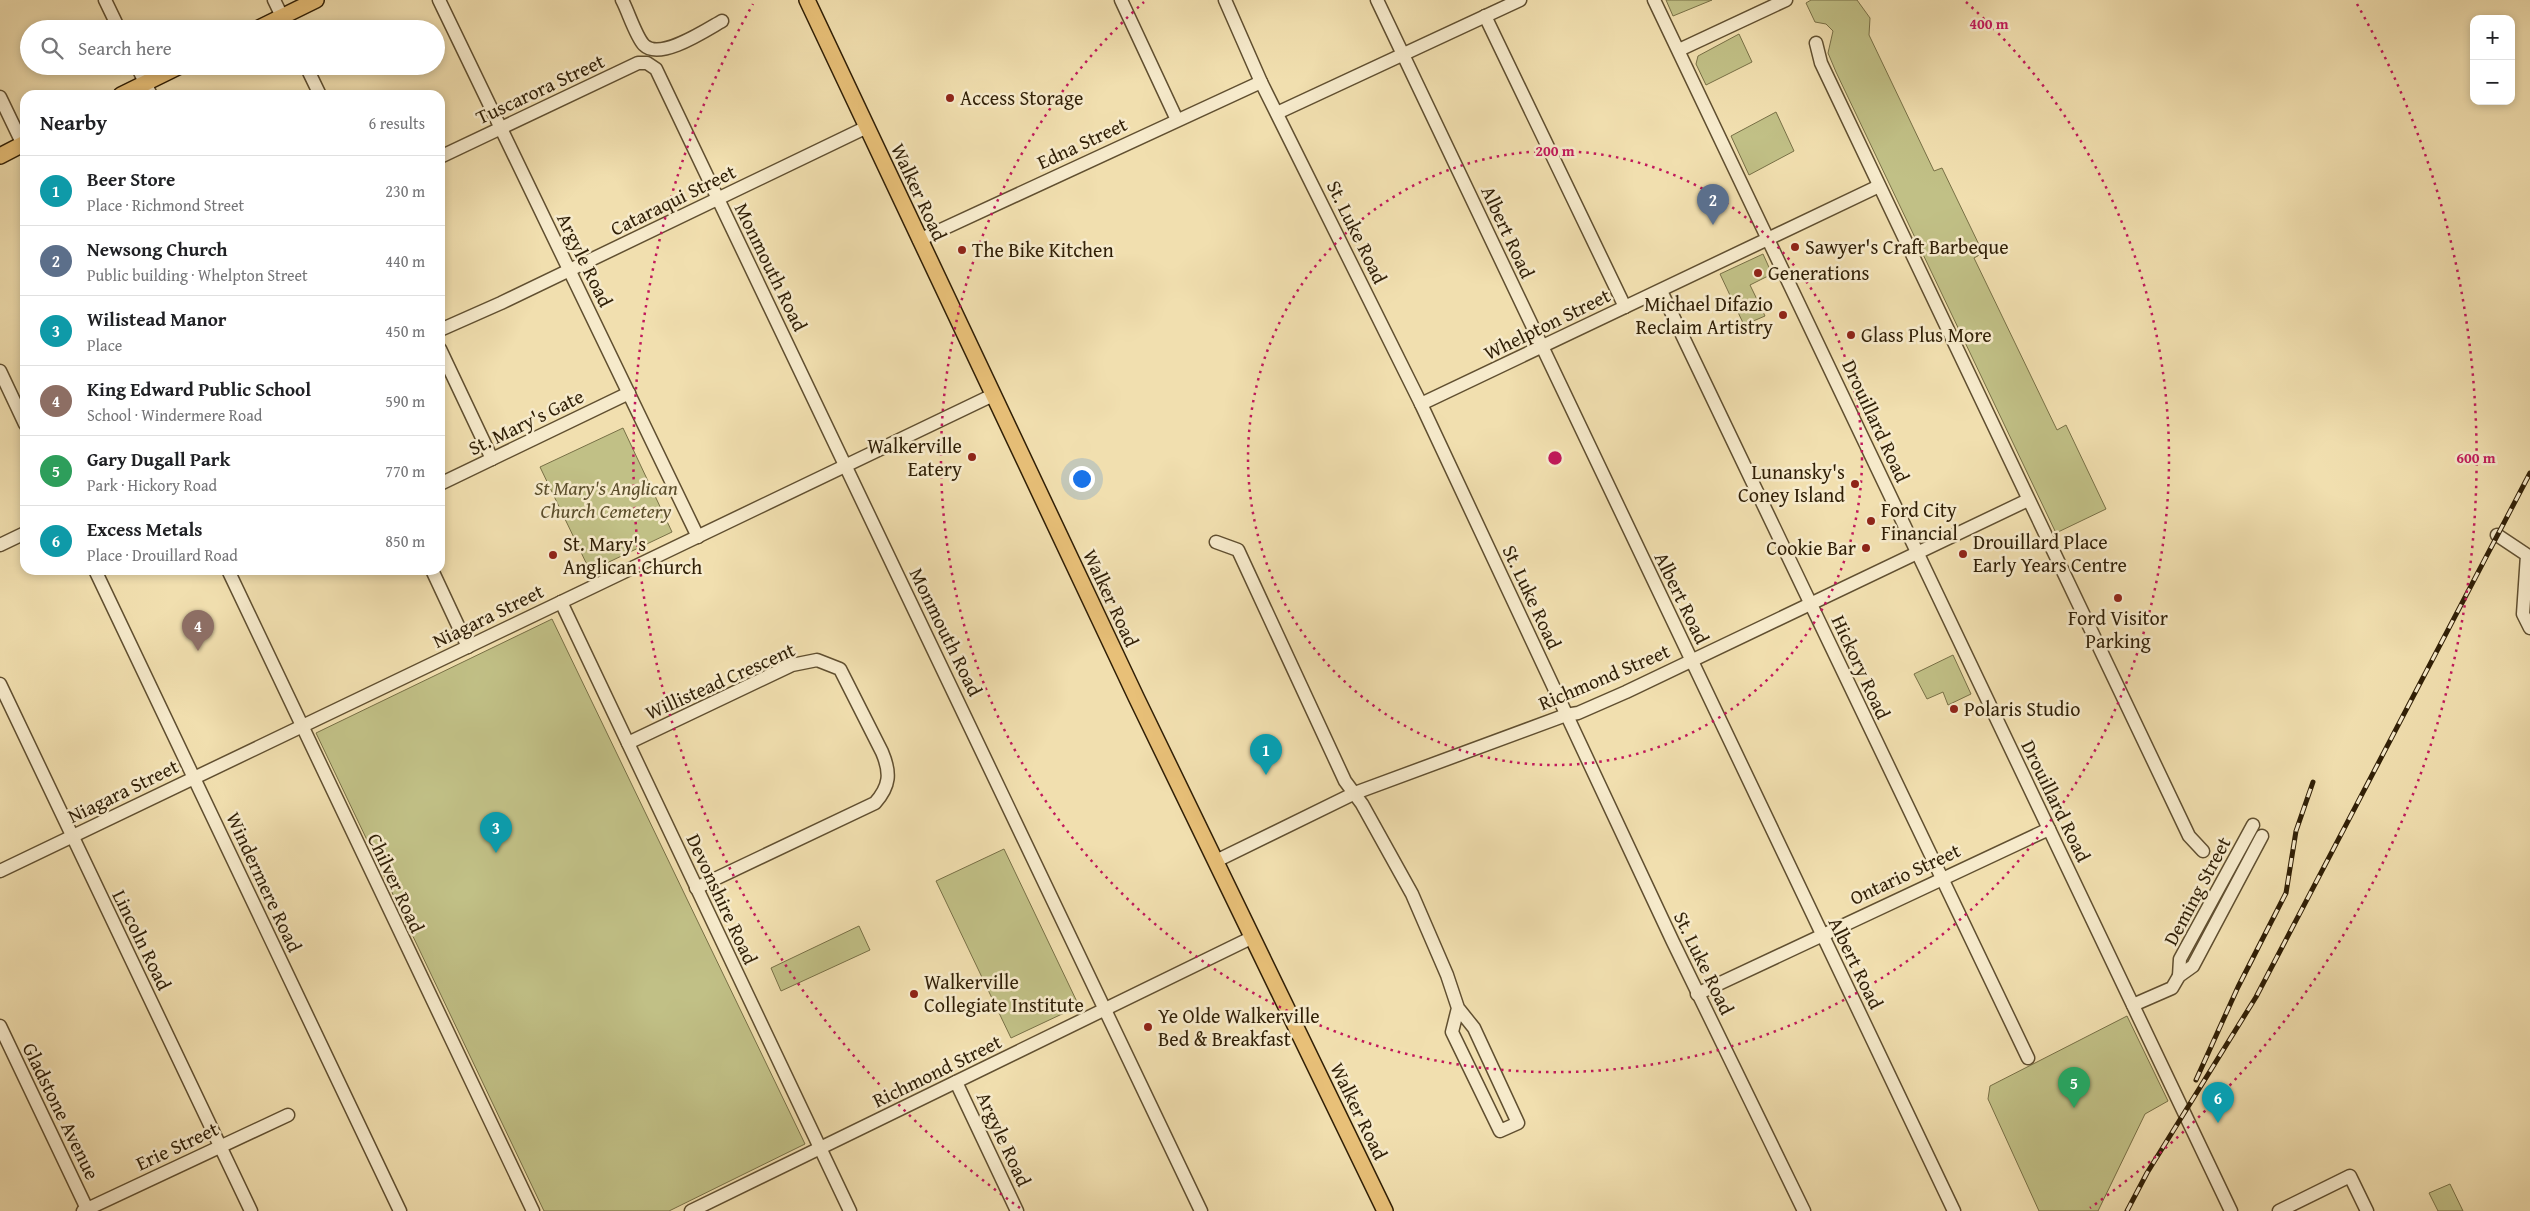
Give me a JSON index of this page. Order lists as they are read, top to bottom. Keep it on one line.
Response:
{"streets":{"main road":["Walker Road"],"street":["Tuscarora Street","Edna Street","Cataraqui Street","St. Luke Road","Albert Road","Argyle Road","Monmouth Road","Whelpton Street","Drouillard Road","St. Mary's Gate","Niagara Street","Hickory Road","Richmond Street","Willistead Crescent","Ontario Street","Windermere Road","Chilver Road","Deming Street","Devonshire Road","Lincoln Road","Gladstone Avenue","Erie Street"]},"crossings":[["Tuscarora Street","Argyle Road"],["Tuscarora Street","Monmouth Road"],["Edna Street","Walker Road"],["Edna Street","St. Luke Road"],["Walker Road","Cataraqui Street"],["Walker Road","Niagara Street"],["Walker Road","Richmond Street"],["Cataraqui Street","Argyle Road"],["Cataraqui Street","Monmouth Road"],["St. Luke Road","Whelpton Street"],["St. Luke Road","Richmond Street"],["St. Luke Road","Ontario Street"],["Albert Road","Whelpton Street"],["Albert Road","Richmond Street"],["Albert Road","Ontario Street"],["Argyle Road","St. Mary's Gate"],["Argyle Road","Niagara Street"],["Argyle Road","Richmond Street"],["Monmouth Road","Niagara Street"],["Monmouth Road","Richmond Street"],["Whelpton Street","Drouillard Road"],["Whelpton Street","Hickory Road"],["Drouillard Road","Richmond Street"],["Drouillard Road","Ontario Street"],["Drouillard Road","Deming Street"],["Niagara Street","Windermere Road"],["Niagara Street","Chilver Road"],["Niagara Street","Devonshire Road"],["Niagara Street","Lincoln Road"],["Hickory Road","Richmond Street"],["Hickory Road","Ontario Street"],["Richmond Street","Devonshire Road"],["Willistead Crescent","Devonshire Road"],["Lincoln Road","Erie Street"],["Gladstone Avenue","Erie Street"]],"parks":["St Mary's Anglican Church Cemetery"],"places":["Access Storage","Sawyer's Craft Barbeque","The Bike Kitchen","Generations","Michael Difazio Reclaim Artistry","Glass Plus More","Walkerville Eatery","Lunansky's Coney Island","Ford City Financial","Cookie Bar","Drouillard Place Early Years Centre","St. Mary's Anglican Church","Ford Visitor Parking","Polaris Studio","Walkerville Collegiate Institute","Ye Olde Walkerville Bed & Breakfast"],"page":{"map_buttons":["+","−"],"search":"Search here","heading":["Nearby","6 results"],"list":[{"mark":"1","name":"Beer Store","note":"Place · Richmond Street","value":"230 m"},{"mark":"2","name":"Newsong Church","note":"Public building · Whelpton Street","value":"440 m"},{"mark":"3","name":"Wilistead Manor","note":"Place","value":"450 m"},{"mark":"4","name":"King Edward Public School","note":"School · Windermere Road","value":"590 m"},{"mark":"5","name":"Gary Dugall Park","note":"Park · Hickory Road","value":"770 m"},{"mark":"6","name":"Excess Metals","note":"Place · Drouillard Road","value":"850 m"}],"pins":["2","4","1","3","5","6"]},"rings":["400 m","200 m","600 m"]}
